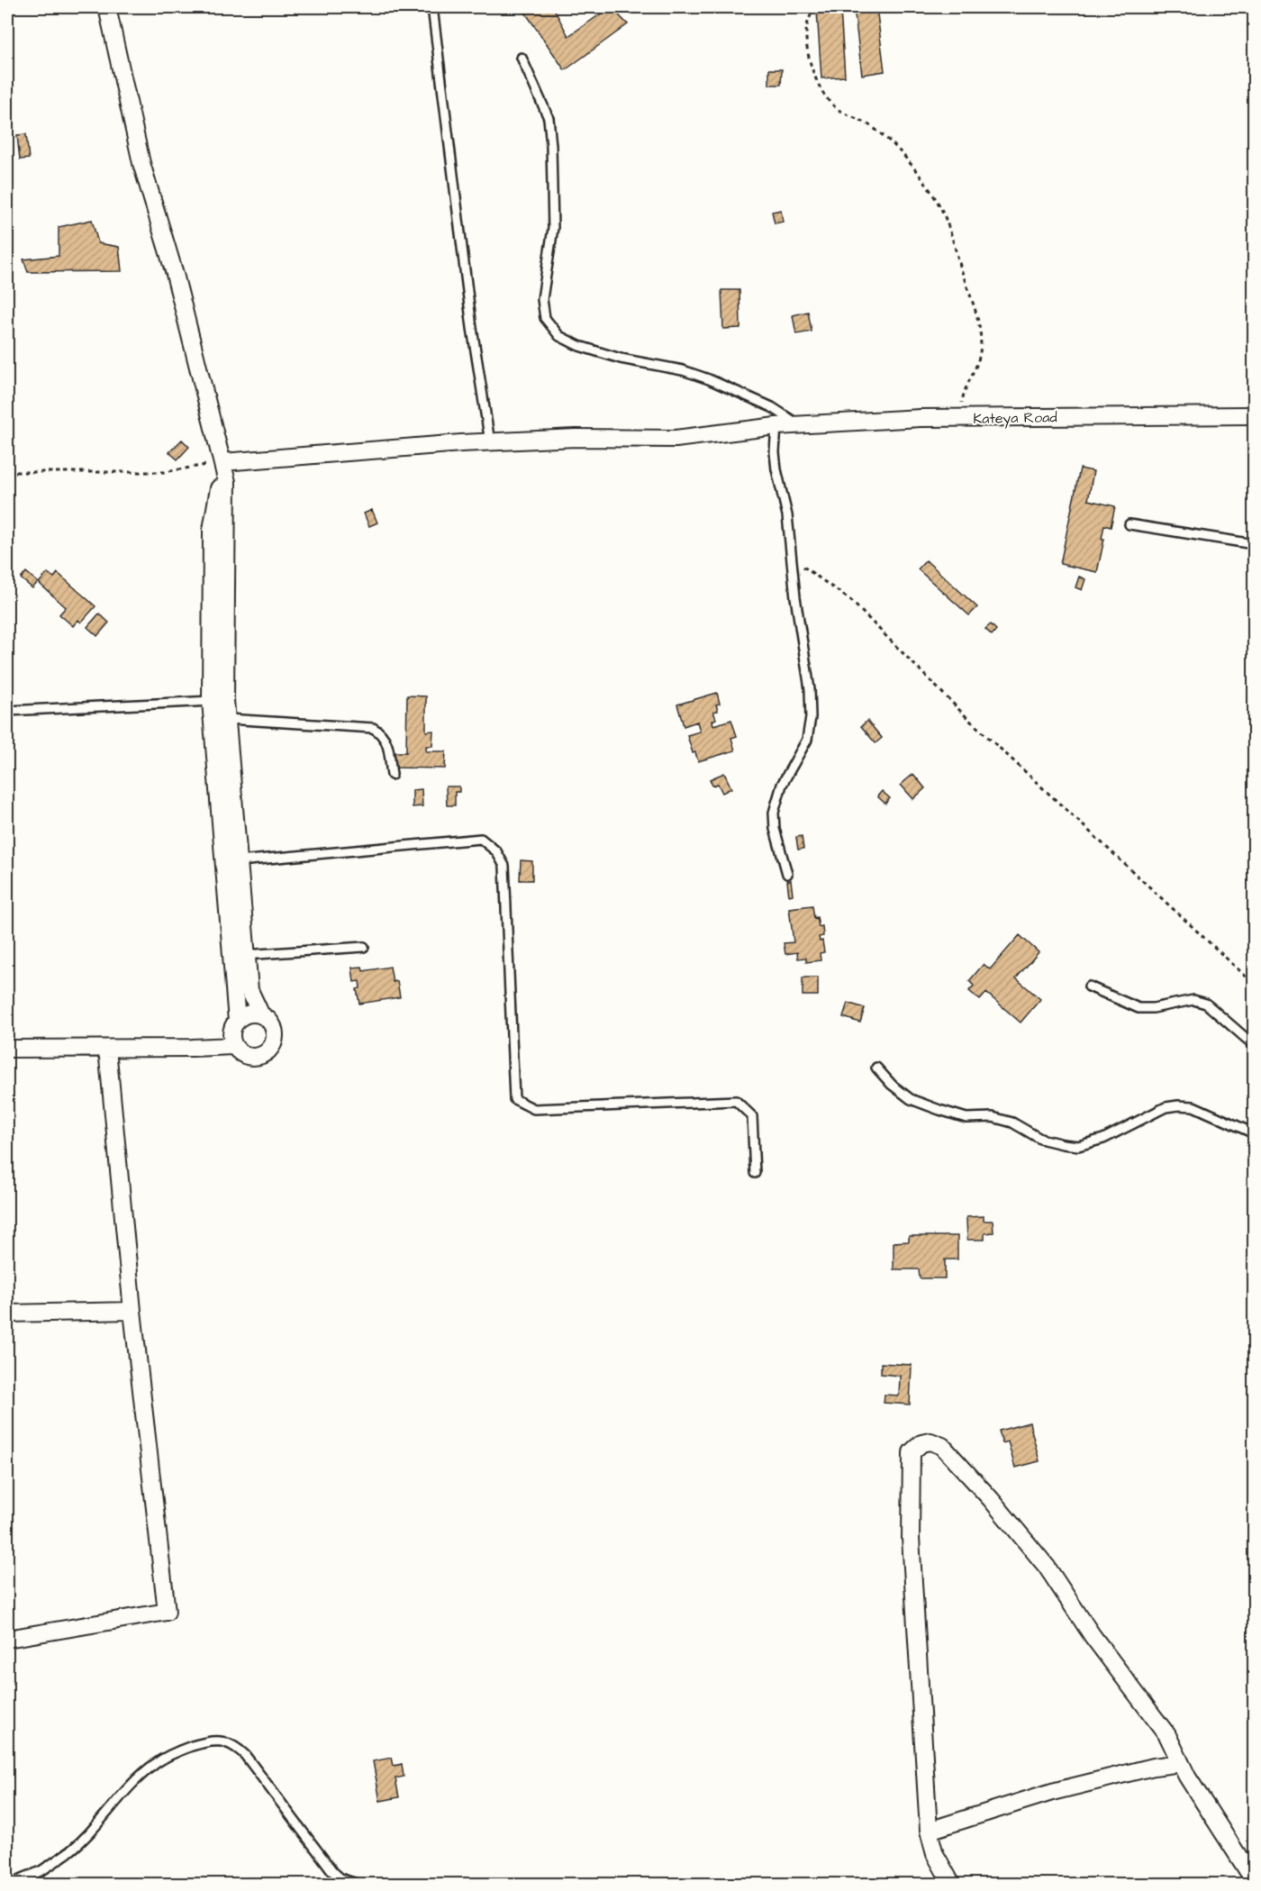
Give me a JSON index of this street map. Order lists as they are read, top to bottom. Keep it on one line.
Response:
{"streets":{"street":["Kateya Road"]}}
